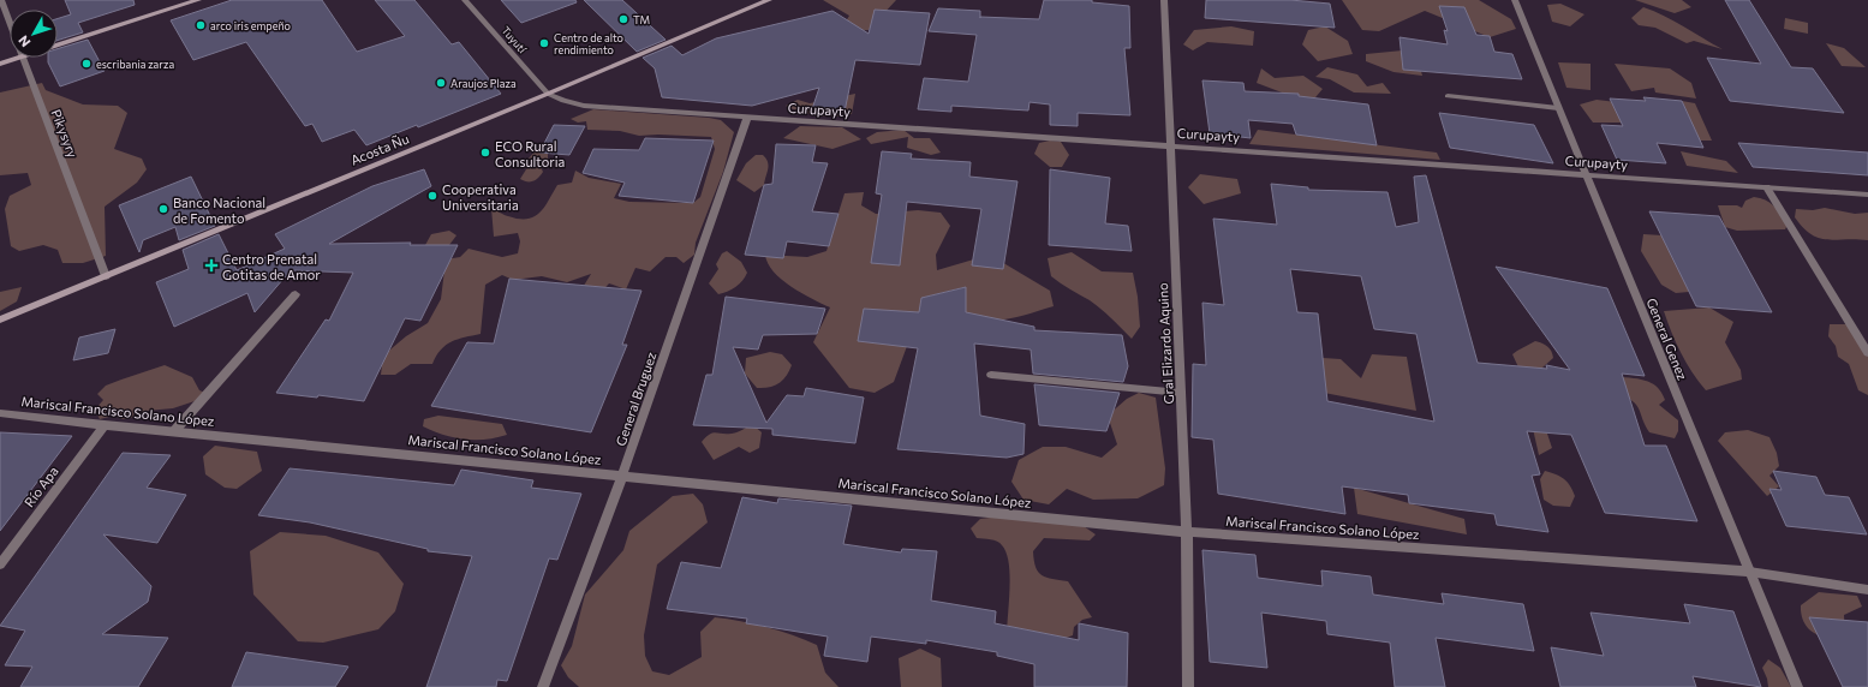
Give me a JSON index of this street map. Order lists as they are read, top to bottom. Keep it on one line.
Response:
{"streets":{"street":["Tuyutí","Curupayty","Pikysyry","Acosta Ñu","General Genez","Gral Elizardo Aquino","General Bruguez","Mariscal Francisco Solano López","Río Apa"]},"crossings":[["Tuyutí","Curupayty"],["Tuyutí","Acosta Ñu"],["Curupayty","Acosta Ñu"],["Curupayty","General Genez"],["Curupayty","Gral Elizardo Aquino"],["Curupayty","General Bruguez"],["Pikysyry","Acosta Ñu"],["General Genez","Mariscal Francisco Solano López"],["Gral Elizardo Aquino","Mariscal Francisco Solano López"],["General Bruguez","Mariscal Francisco Solano López"],["Mariscal Francisco Solano López","Río Apa"]],"places":{"other":["TM","arco iris empeño","Centro de alto rendimiento","escribania zarza","Araujos Plaza","ECO Rural Consultoria","Cooperativa Universitaria","Banco Nacional de Fomento"],"health":["Centro Prenatal Gotitas de Amor"]},"north":"bottom left"}
